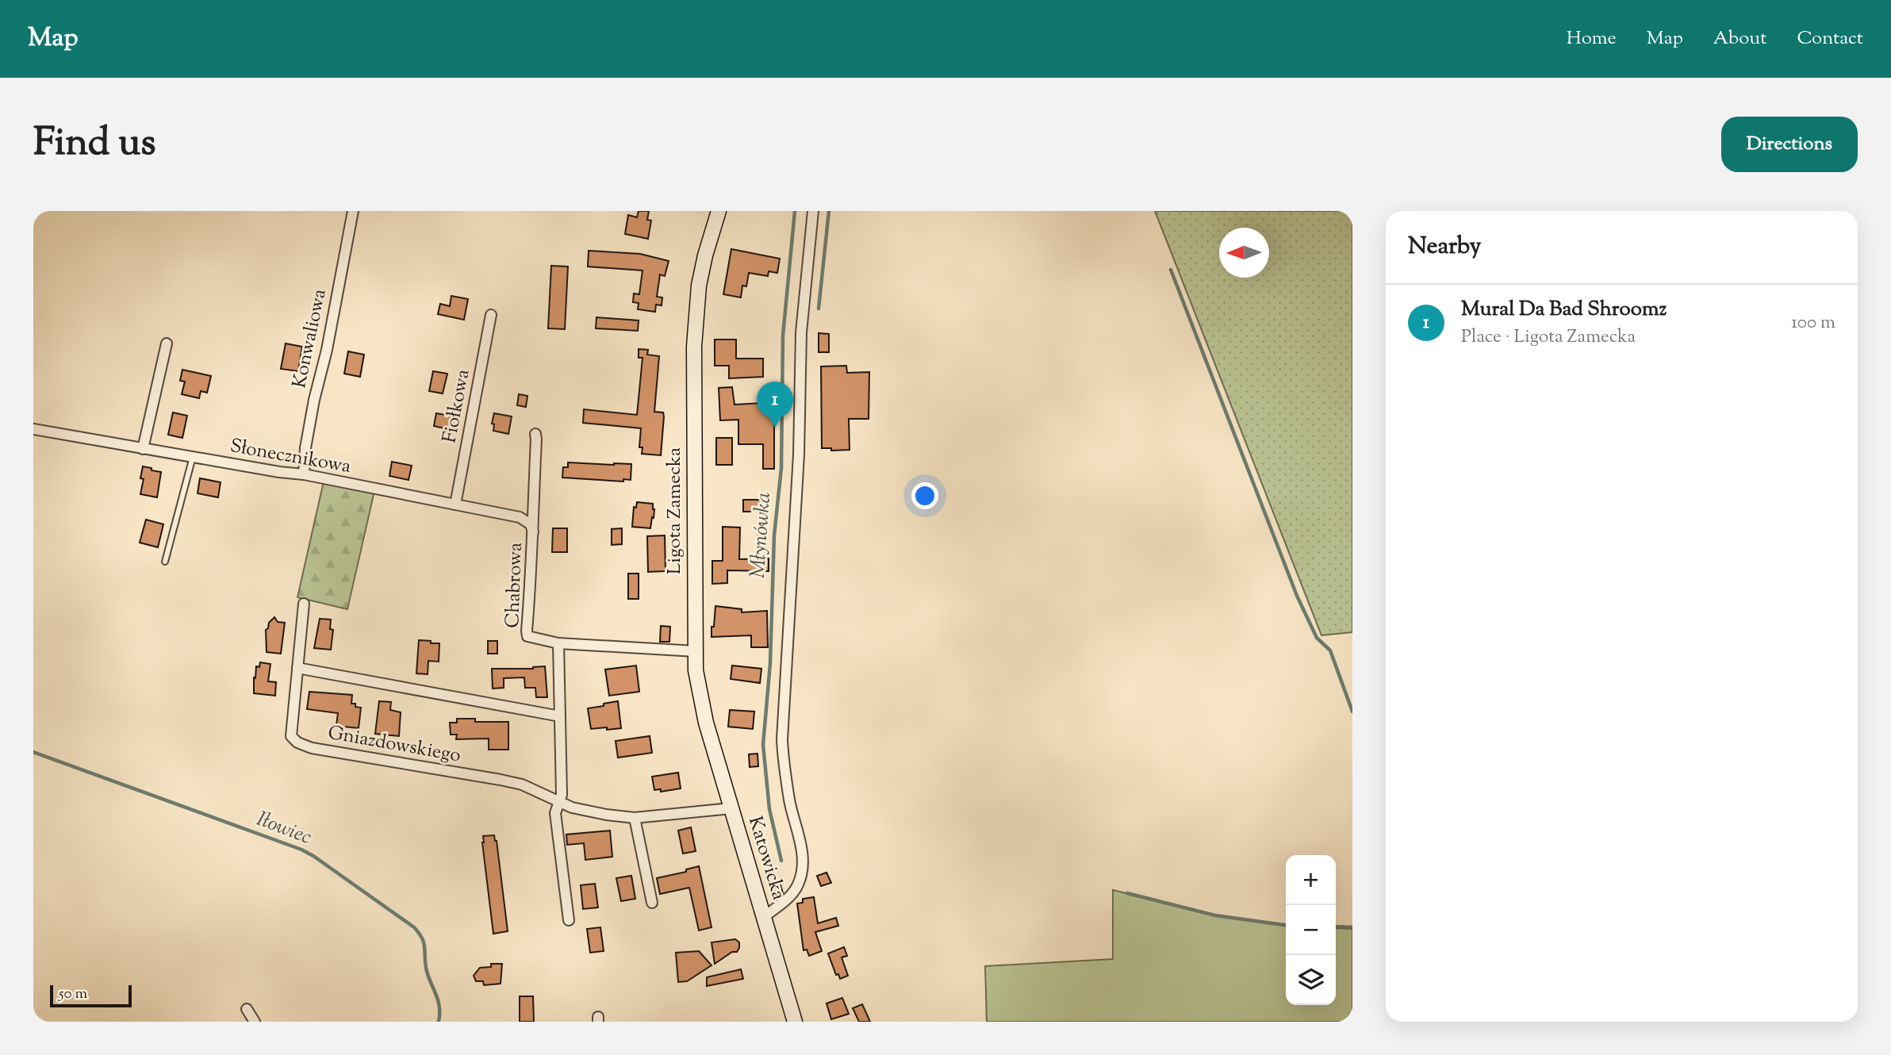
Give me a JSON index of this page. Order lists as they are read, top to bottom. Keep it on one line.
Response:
{"streets":{"main road":["Ligota Zamecka","Katowicka"],"street":["Konwaliowa","Fiołkowa","Słonecznikowa","Chabrowa","Gniazdowskiego"]},"crossings":[["Konwaliowa","Słonecznikowa"],["Fiołkowa","Słonecznikowa"],["Słonecznikowa","Chabrowa"],["Ligota Zamecka","Chabrowa"],["Ligota Zamecka","Katowicka"],["Gniazdowskiego","Katowicka"]],"water":["Młynówka","Iłowiec"],"scale_bar":"50 m","north":"left","page":{"header":"Map","nav":["Home","Map","About","Contact"],"title":"Find us","buttons":"Directions","heading":"Nearby","list":[{"mark":"1","name":"Mural Da Bad Shroomz","note":"Place · Ligota Zamecka","value":"100 m"}],"pins":"1","map_buttons":["+","−"],"scale":"50 m"}}
